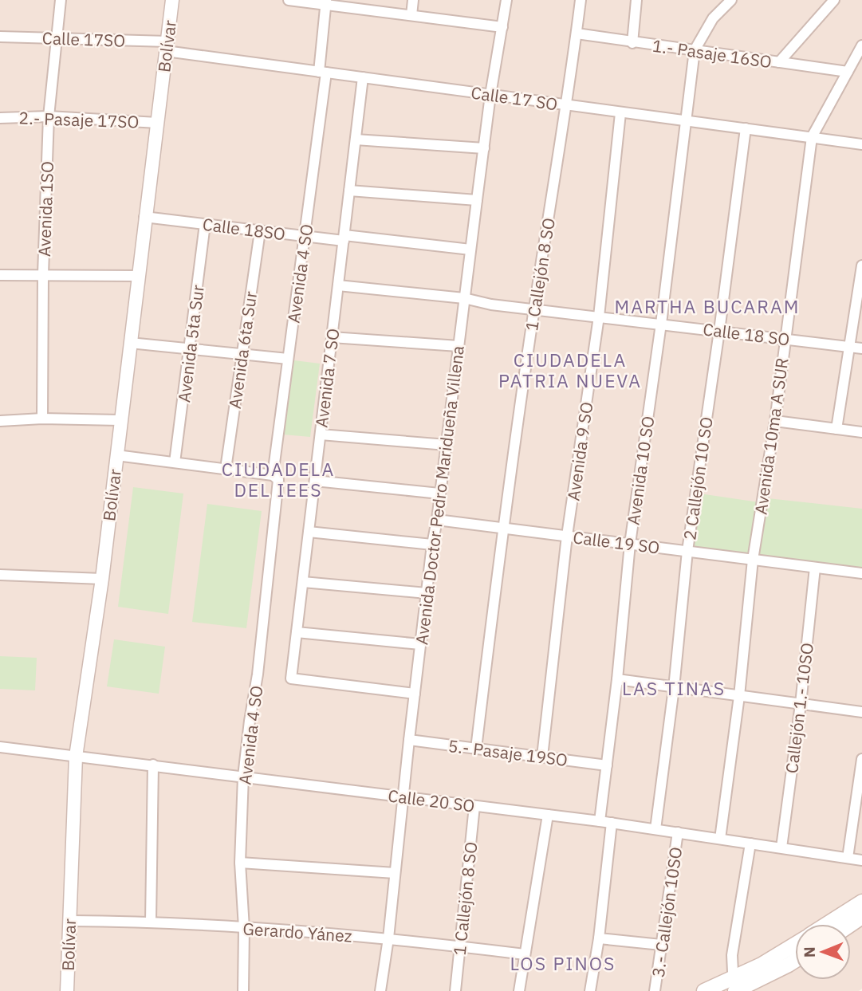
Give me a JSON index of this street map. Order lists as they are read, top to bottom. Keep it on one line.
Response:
{"streets":{"street":["Calle 17SO","Bolívar","1.- Pasaje 16SO","Calle 17 SO","2.- Pasaje 17SO","Avenida 1SO","Calle 18SO","Avenida 4 SO","1 Callejón 8 SO","Calle 18 SO","Avenida 5ta Sur","Avenida 6ta Sur","Avenida 7 SO","Avenida 10ma A SUR","Avenida 9 SO","Avenida 10 SO","2 Callejón 10 SO","Avenida Doctor Pedro Maridueña Villena","Calle 19 SO","Callejón 1.- 10SO","5.- Pasaje 19SO","Calle 20 SO","3.- Callejón 10SO","Gerardo Yánez"]},"crossings":[["Calle 17SO","Bolívar"],["Calle 17SO","Calle 17 SO"],["Calle 17SO","Avenida 1SO"],["Bolívar","Calle 17 SO"],["Bolívar","2.- Pasaje 17SO"],["Bolívar","Calle 18SO"],["Bolívar","Calle 20 SO"],["Bolívar","Gerardo Yánez"],["1.- Pasaje 16SO","1 Callejón 8 SO"],["1.- Pasaje 16SO","Avenida 10ma A SUR"],["1.- Pasaje 16SO","Avenida 10 SO"],["Calle 17 SO","Avenida 4 SO"],["Calle 17 SO","1 Callejón 8 SO"],["Calle 17 SO","Avenida 7 SO"],["Calle 17 SO","Avenida 10ma A SUR"],["Calle 17 SO","Avenida 9 SO"],["Calle 17 SO","Avenida 10 SO"],["Calle 17 SO","2 Callejón 10 SO"],["Calle 17 SO","Avenida Doctor Pedro Maridueña Villena"],["2.- Pasaje 17SO","Avenida 1SO"],["Calle 18SO","Avenida 4 SO"],["Calle 18SO","Avenida 5ta Sur"],["Calle 18SO","Avenida 6ta Sur"],["Calle 18SO","Avenida 7 SO"],["Calle 18SO","Avenida Doctor Pedro Maridueña Villena"],["Avenida 4 SO","Calle 20 SO"],["Avenida 4 SO","Gerardo Yánez"],["1 Callejón 8 SO","Calle 18 SO"],["1 Callejón 8 SO","Calle 19 SO"],["1 Callejón 8 SO","5.- Pasaje 19SO"],["1 Callejón 8 SO","Calle 20 SO"],["1 Callejón 8 SO","Gerardo Yánez"],["Calle 18 SO","Avenida 7 SO"],["Calle 18 SO","Avenida 10ma A SUR"],["Calle 18 SO","Avenida 9 SO"],["Calle 18 SO","Avenida 10 SO"],["Calle 18 SO","2 Callejón 10 SO"],["Calle 18 SO","Avenida Doctor Pedro Maridueña Villena"],["Avenida 7 SO","Avenida Doctor Pedro Maridueña Villena"],["Avenida 10ma A SUR","Calle 19 SO"],["Avenida 10ma A SUR","Calle 20 SO"],["Avenida 9 SO","Calle 19 SO"],["Avenida 9 SO","5.- Pasaje 19SO"],["Avenida 10 SO","Calle 19 SO"],["Avenida 10 SO","5.- Pasaje 19SO"],["Avenida 10 SO","Calle 20 SO"],["2 Callejón 10 SO","Calle 19 SO"],["2 Callejón 10 SO","Calle 20 SO"],["Avenida Doctor Pedro Maridueña Villena","Calle 19 SO"],["Avenida Doctor Pedro Maridueña Villena","5.- Pasaje 19SO"],["Avenida Doctor Pedro Maridueña Villena","Calle 20 SO"],["Avenida Doctor Pedro Maridueña Villena","Gerardo Yánez"],["Calle 19 SO","Callejón 1.- 10SO"],["Callejón 1.- 10SO","Calle 20 SO"],["Calle 20 SO","3.- Callejón 10SO"]],"districts":["MARTHA BUCARAM","CIUDADELA PATRIA NUEVA","CIUDADELA DEL IEES","LAS TINAS","LOS PINOS"],"north":"left"}
